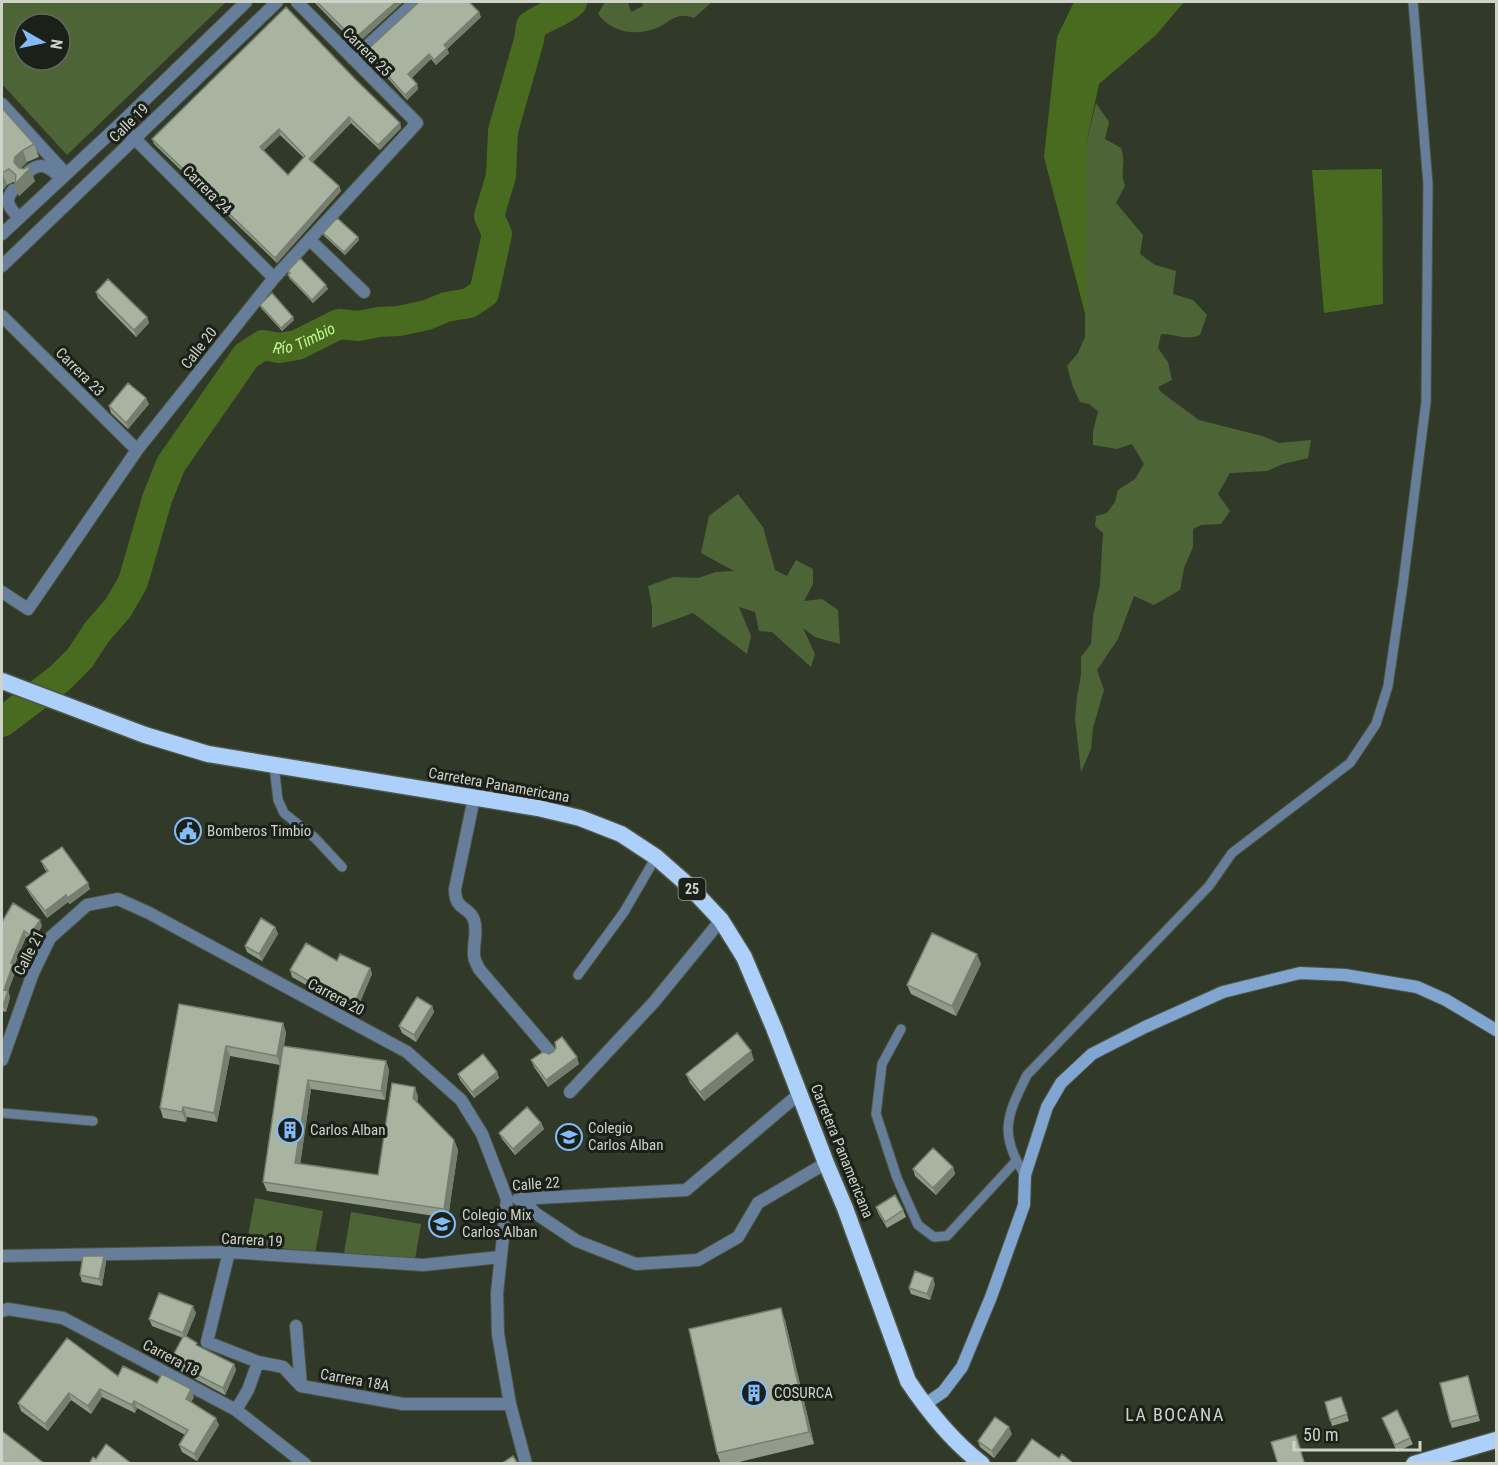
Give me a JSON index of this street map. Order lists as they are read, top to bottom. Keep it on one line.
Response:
{"streets":{"highway":["Carretera Panamericana","25"],"street":["Carrera 25","Calle 19","Carrera 24","Calle 20","Carrera 23","Calle 21","Carrera 20","Calle 22","Carrera 19","Carrera 18","Carrera 18A"]},"crossings":[["Carrera 25","Calle 20"],["Calle 19","Carrera 24"],["Carrera 24","Calle 20"],["Calle 20","Carrera 23"],["Carretera Panamericana","Calle 22"],["Calle 21","Carrera 20"],["Carrera 20","Calle 22"],["Calle 22","Carrera 19"],["Calle 22","Carrera 18A"],["Carrera 19","Carrera 18A"]],"districts":["LA BOCANA"],"water":["Río Timbio"],"places":{"public building":["Bomberos Timbio"],"building":["Carlos Alban","COSURCA"],"school or university":["Colegio Carlos Alban","Colegio Mix Carlos Alban"]},"scale_bar":"50 m","north":"right"}
